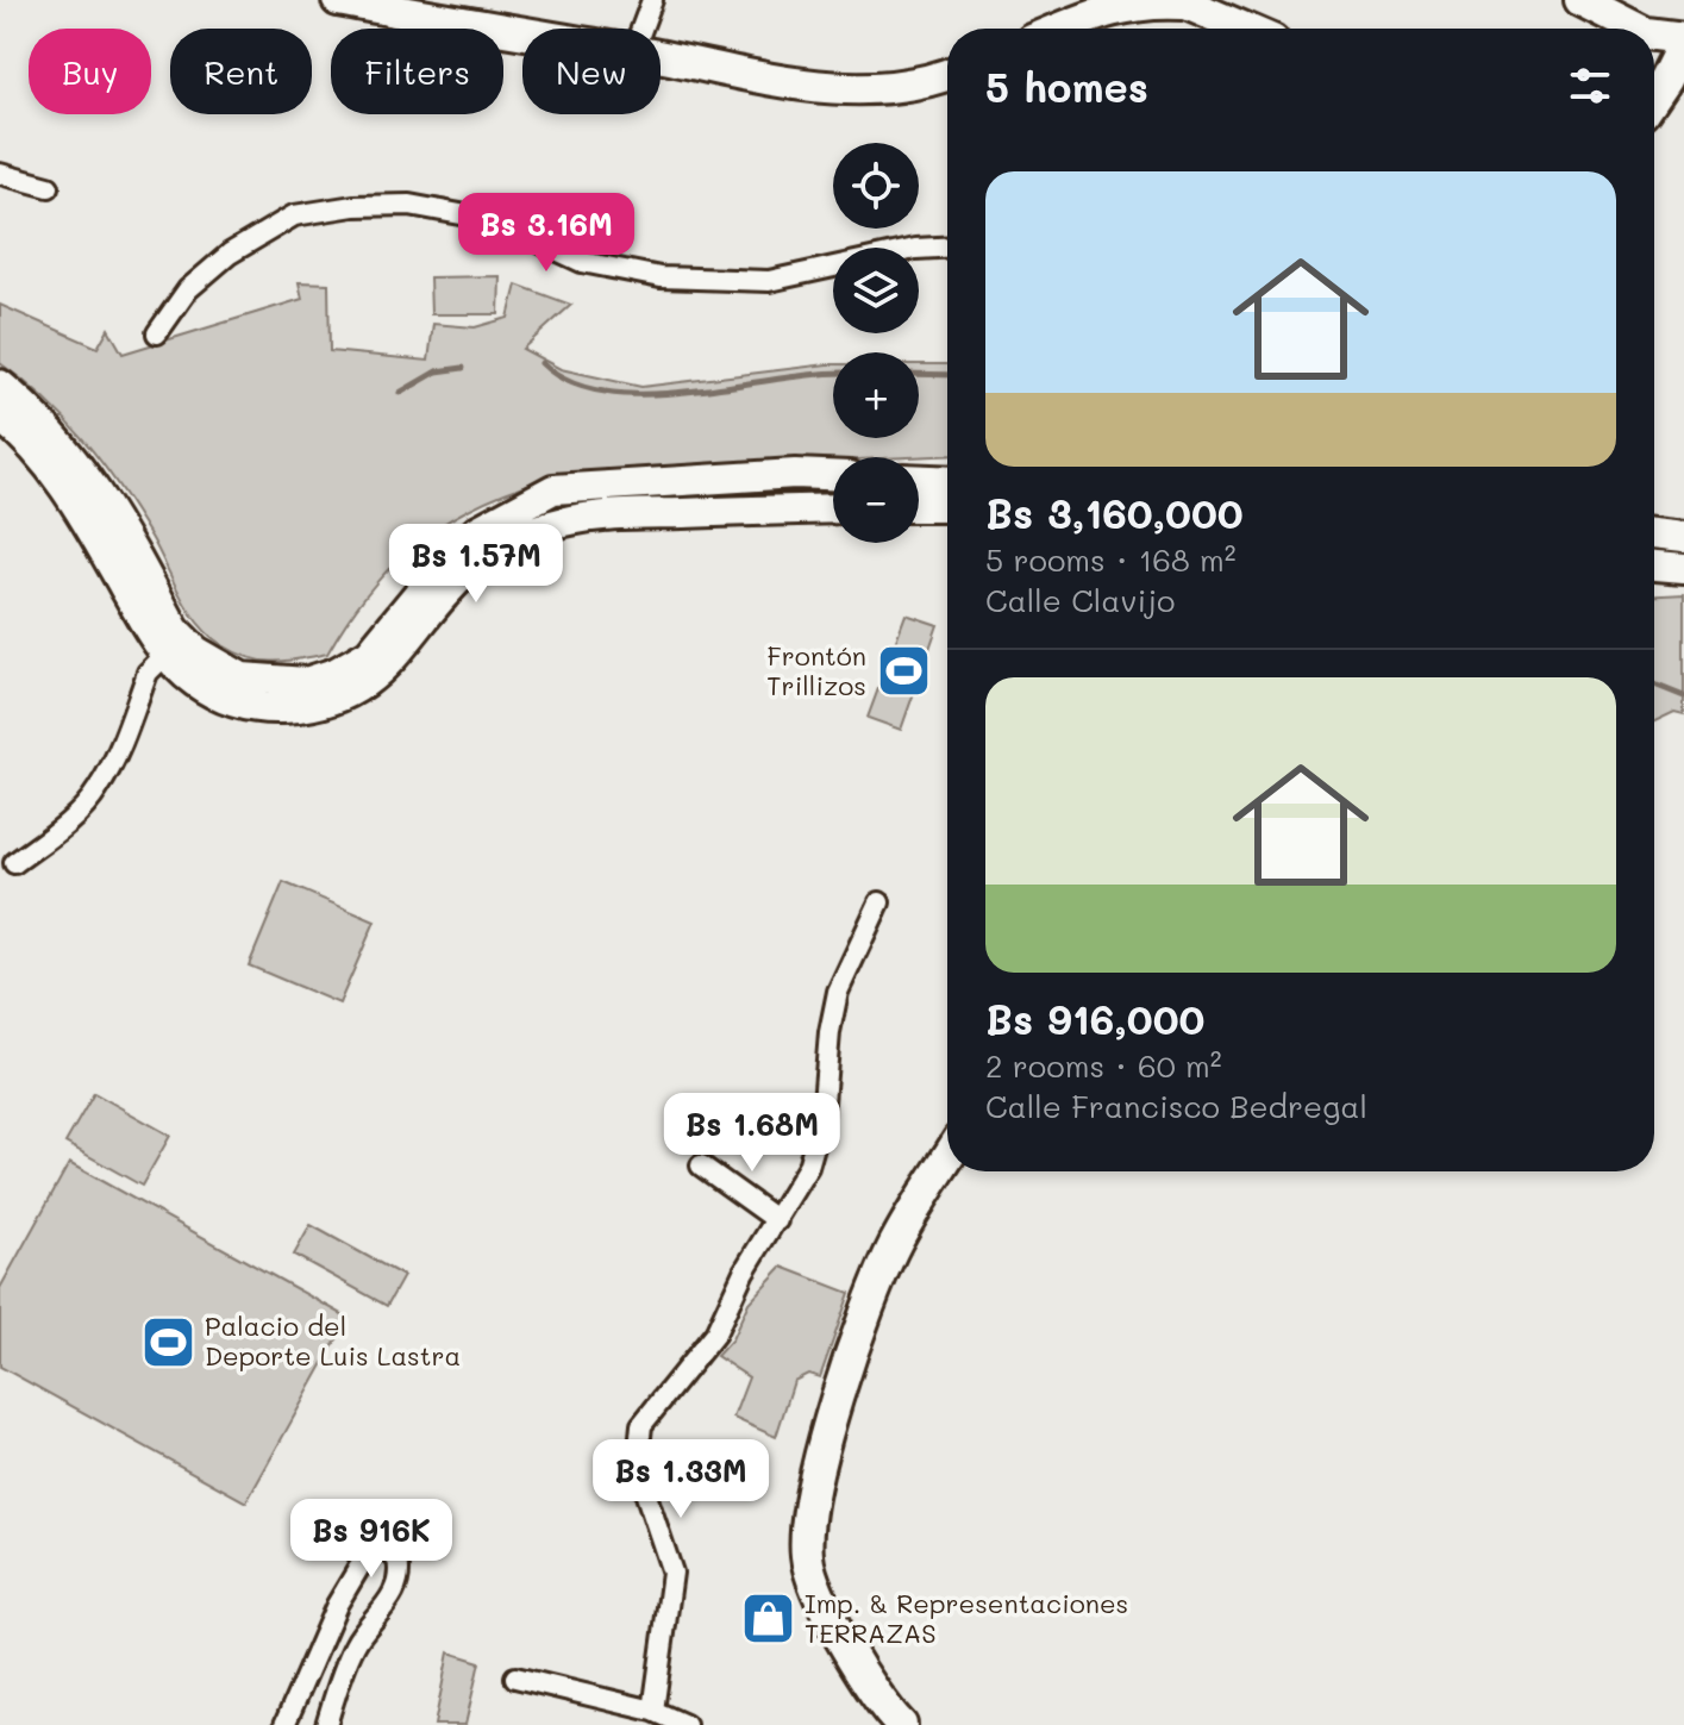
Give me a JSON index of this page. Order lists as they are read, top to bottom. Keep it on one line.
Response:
{"places":{"sports":["Frontón Trillizos","Palacio del Deporte Luis Lastra"],"shop":["Imp. & Representaciones TERRAZAS"]},"page":{"chip":["Buy","Rent","Filters","New"],"heading":"5 homes","map_buttons":["+","−"],"list":[{"name":"Bs 3,160,000","note":"5 rooms · 168 m² · Calle Clavijo"},{"name":"Bs 916,000","note":"2 rooms · 60 m² · Calle Francisco Bedregal"}],"price":["Bs 3.16M","Bs 1.57M","Bs 1.68M","Bs 1.33M","Bs 916K"]}}
